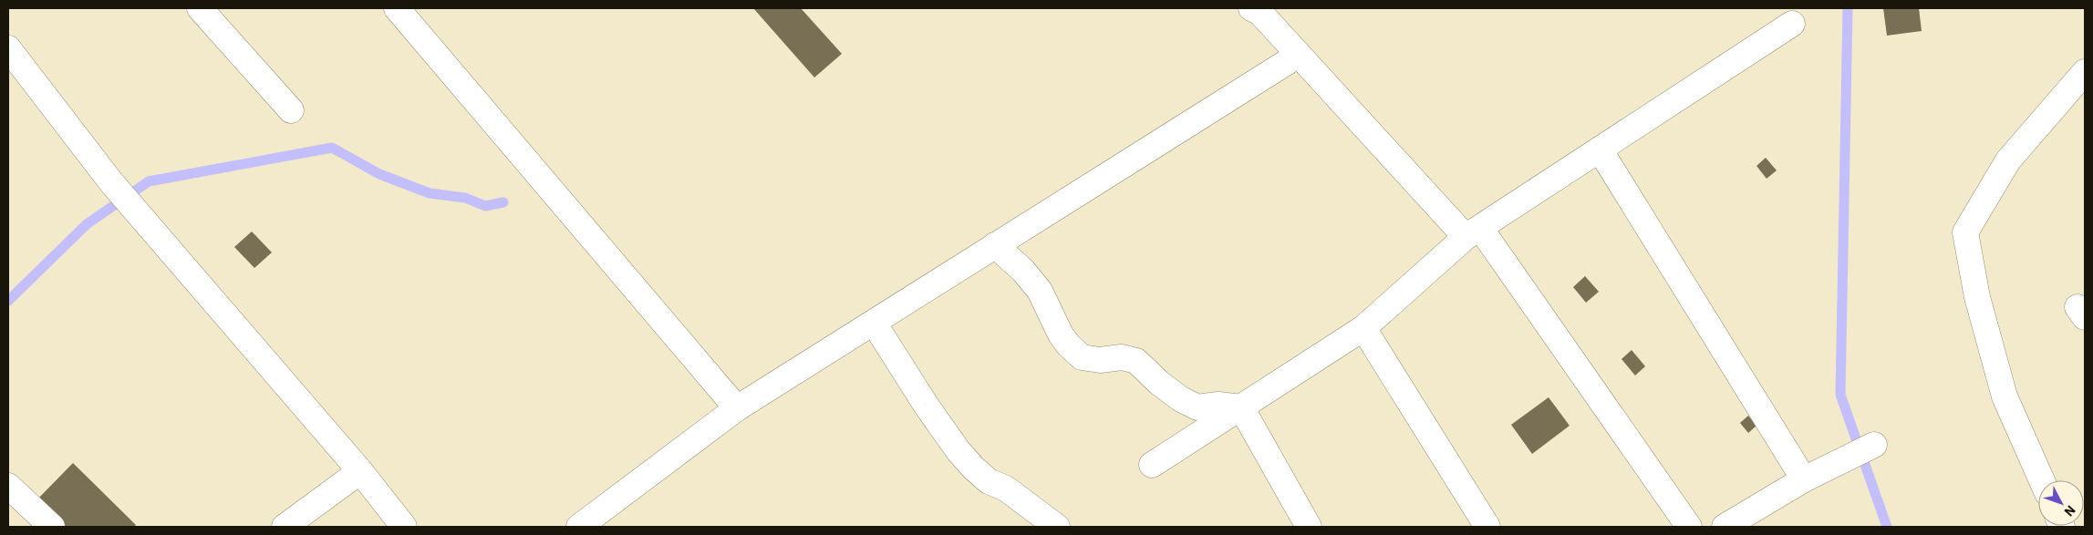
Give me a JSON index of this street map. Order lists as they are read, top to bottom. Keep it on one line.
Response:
{"north":"bottom right"}
